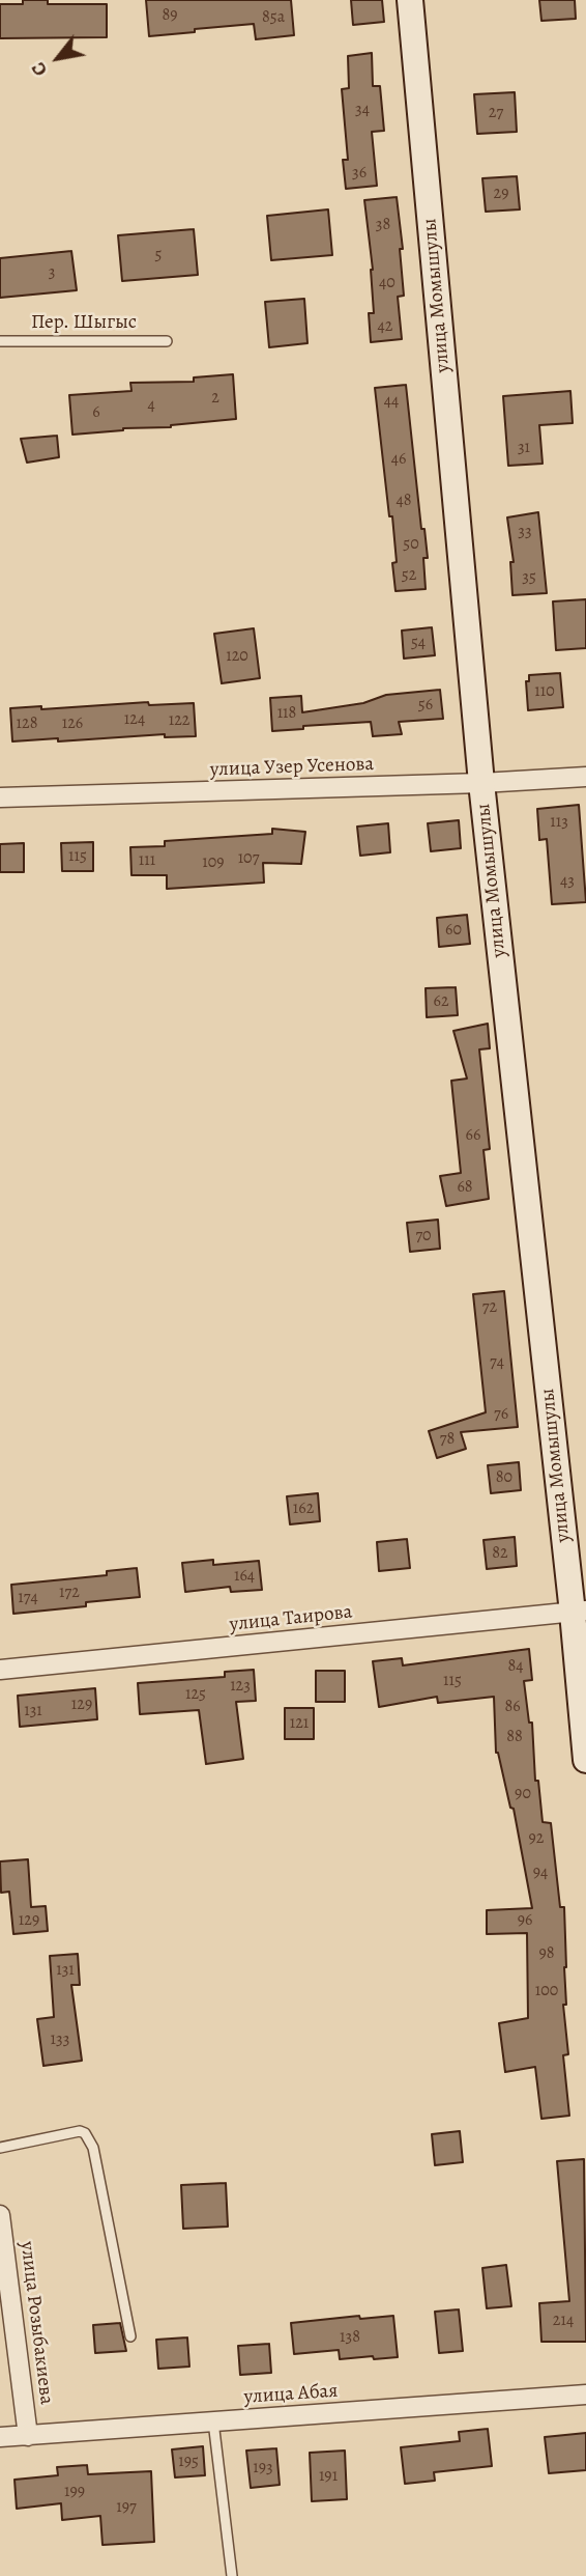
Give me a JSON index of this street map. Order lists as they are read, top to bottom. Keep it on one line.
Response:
{"streets":{"street":["улица Момышулы","улица Узер Усенова","улица Таирова","улица Розыбакиева","улица Абая"],"lane":["Пер. Шыгыс"]},"crossings":[["улица Момышулы","улица Узер Усенова"],["улица Момышулы","улица Таирова"],["улица Розыбакиева","улица Абая"]],"house_numbers":["89","85а","34","27","36","29","38","5","3","40","42","2","44","4","6","31","46","48","33","50","52","35","54","120","110","56","118","124","122","128","126","113","115","107","111","109","43","60","62","66","68","70","72","74","76","78","80","162","82","164","172","174","84","115","123","125","129","86","131","121","88","90","92","94","129","96","98","131","100","133","214","138","195","193","191","199","197"],"north":"bottom left"}
